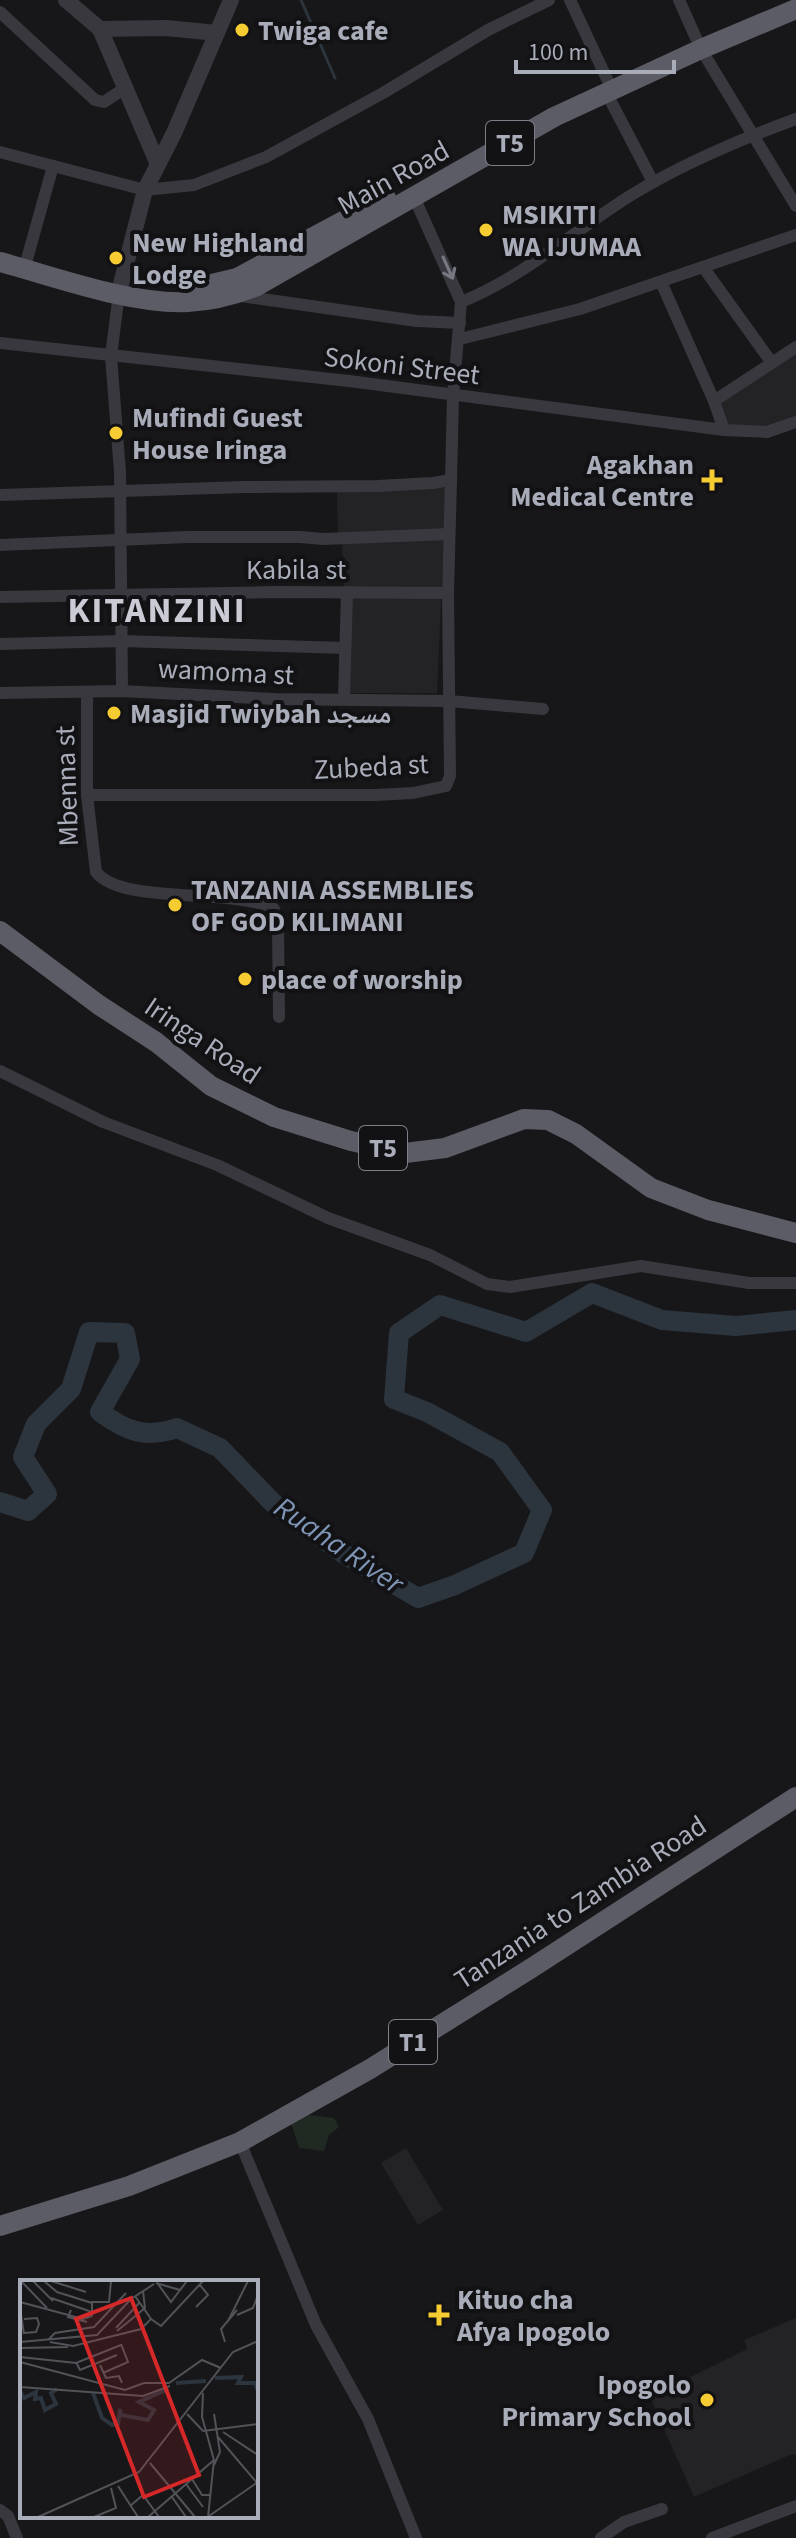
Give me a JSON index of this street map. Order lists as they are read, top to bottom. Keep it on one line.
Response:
{"streets":{"highway":["T5","Main Road","Iringa Road","Tanzania to Zambia Road","T1"],"street":["Sokoni Street","Kabila st","wamoma st","Zubeda st","Mbenna st"]},"crossings":[["T5","Main Road"],["Sokoni Street","Zubeda st"],["Kabila st","Zubeda st"],["wamoma st","Zubeda st"],["wamoma st","Mbenna st"],["Zubeda st","Mbenna st"]],"districts":["KITANZINI"],"water":["Ruaha River"],"places":{"other":["Twiga cafe","MSIKITI WA IJUMAA","New Highland Lodge","Mufindi Guest House Iringa","Masjid Twiybah مسجد","TANZANIA ASSEMBLIES OF GOD KILIMANI","place of worship","Ipogolo Primary School"],"health":["Agakhan Medical Centre","Kituo cha Afya Ipogolo"]},"scale_bar":"100 m"}
